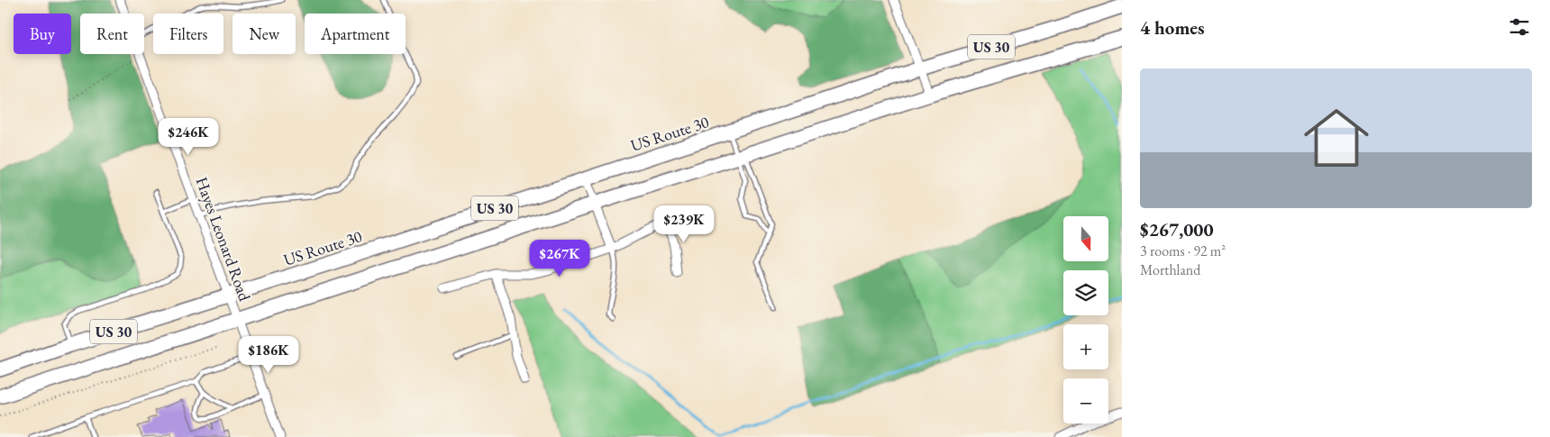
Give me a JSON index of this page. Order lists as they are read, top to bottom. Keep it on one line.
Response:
{"streets":{"highway":["US 30","US Route 30"],"street":["Hayes Leonard Road"]},"crossings":[["US 30","US Route 30"],["US 30","Hayes Leonard Road"],["US Route 30","Hayes Leonard Road"]],"north":"bottom","page":{"heading":"4 homes","chip":["Buy","Rent","Filters","New","Apartment"],"list":[{"name":"$267,000","note":"3 rooms · 92 m² · Morthland"}],"price":["$246K","$239K","$267K","$186K"],"map_buttons":["+","−"]}}
